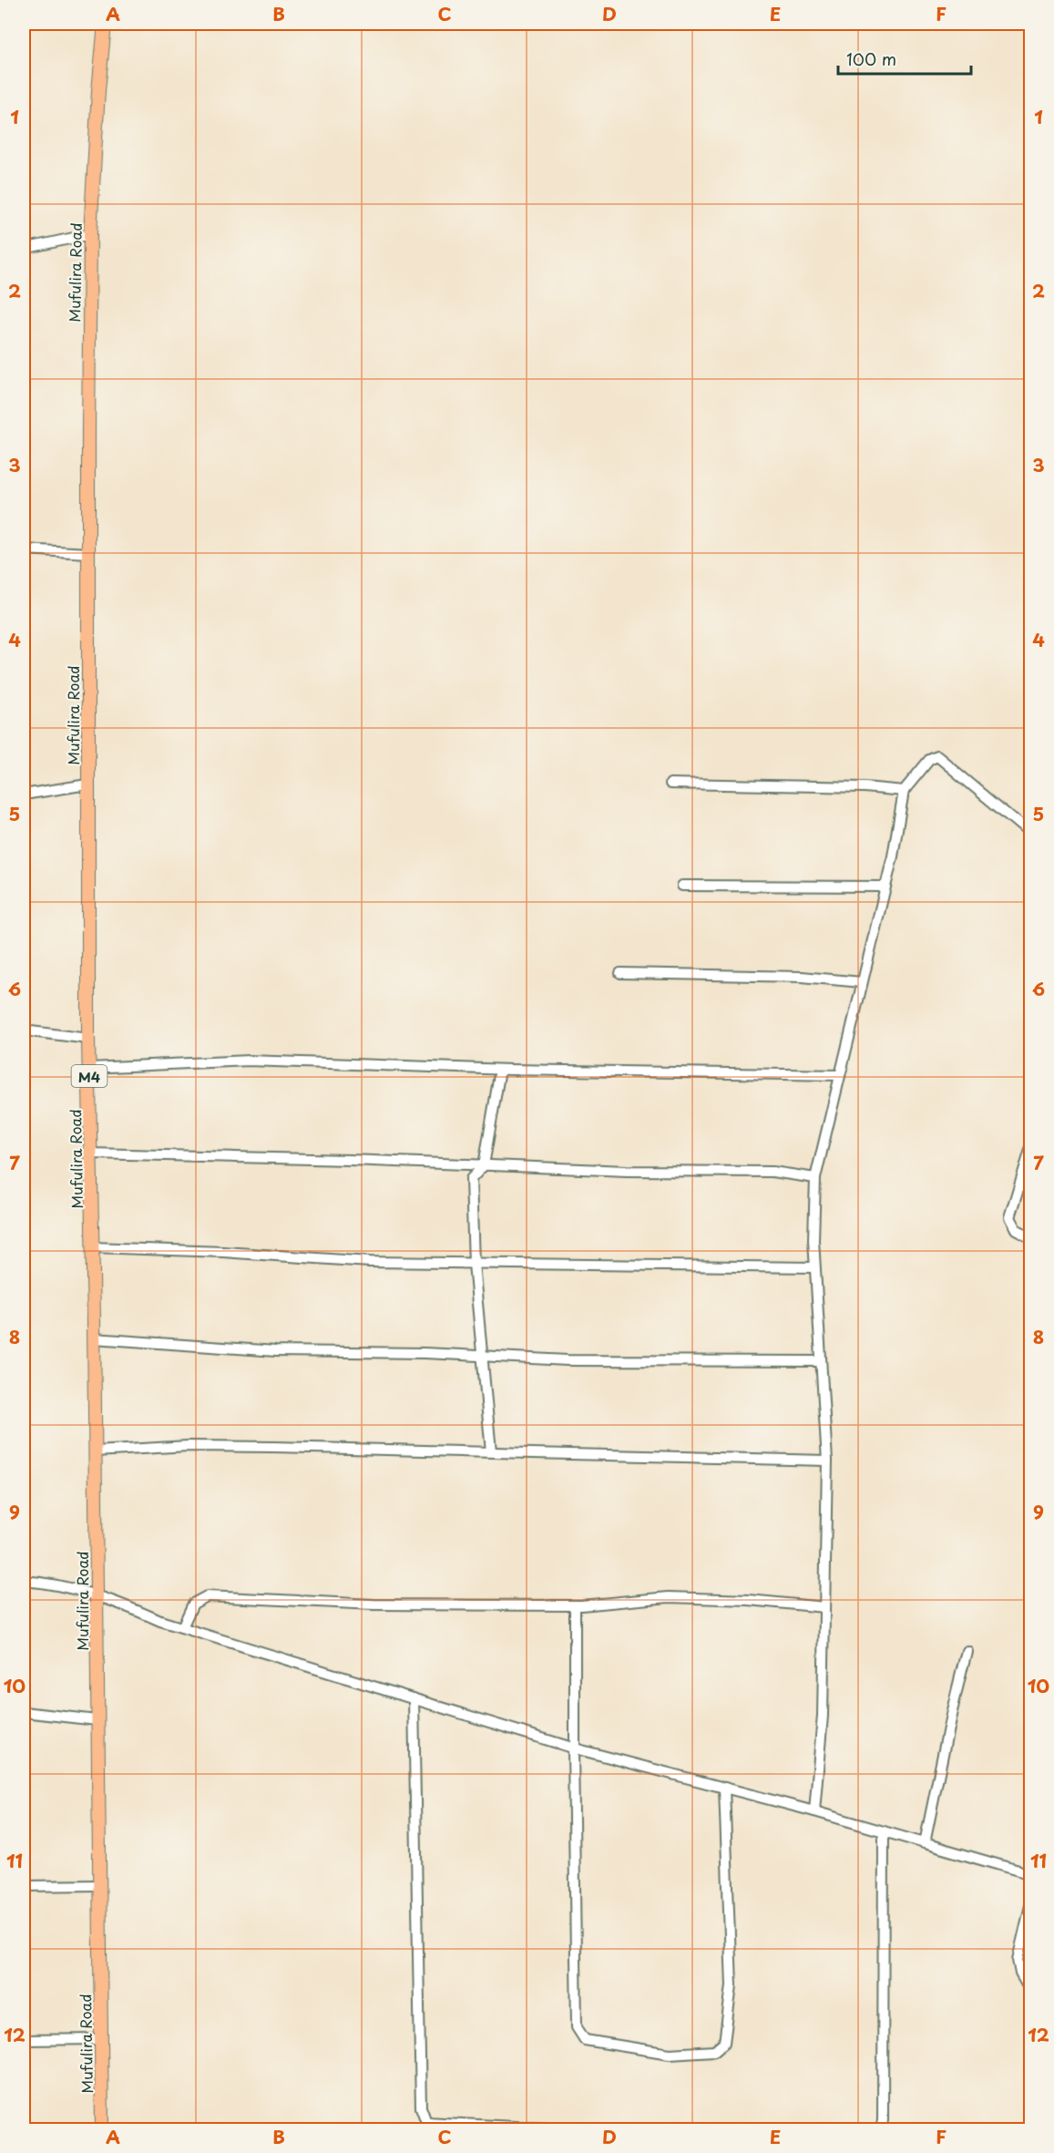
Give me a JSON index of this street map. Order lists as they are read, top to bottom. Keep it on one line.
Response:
{"streets":{"main road":["Mufulira Road","M4"]},"scale_bar":"100 m","grid":{"columns":["A","B","C","D","E","F"],"rows":["1","2","3","4","5","6","7","8","9","10","11","12"]}}
